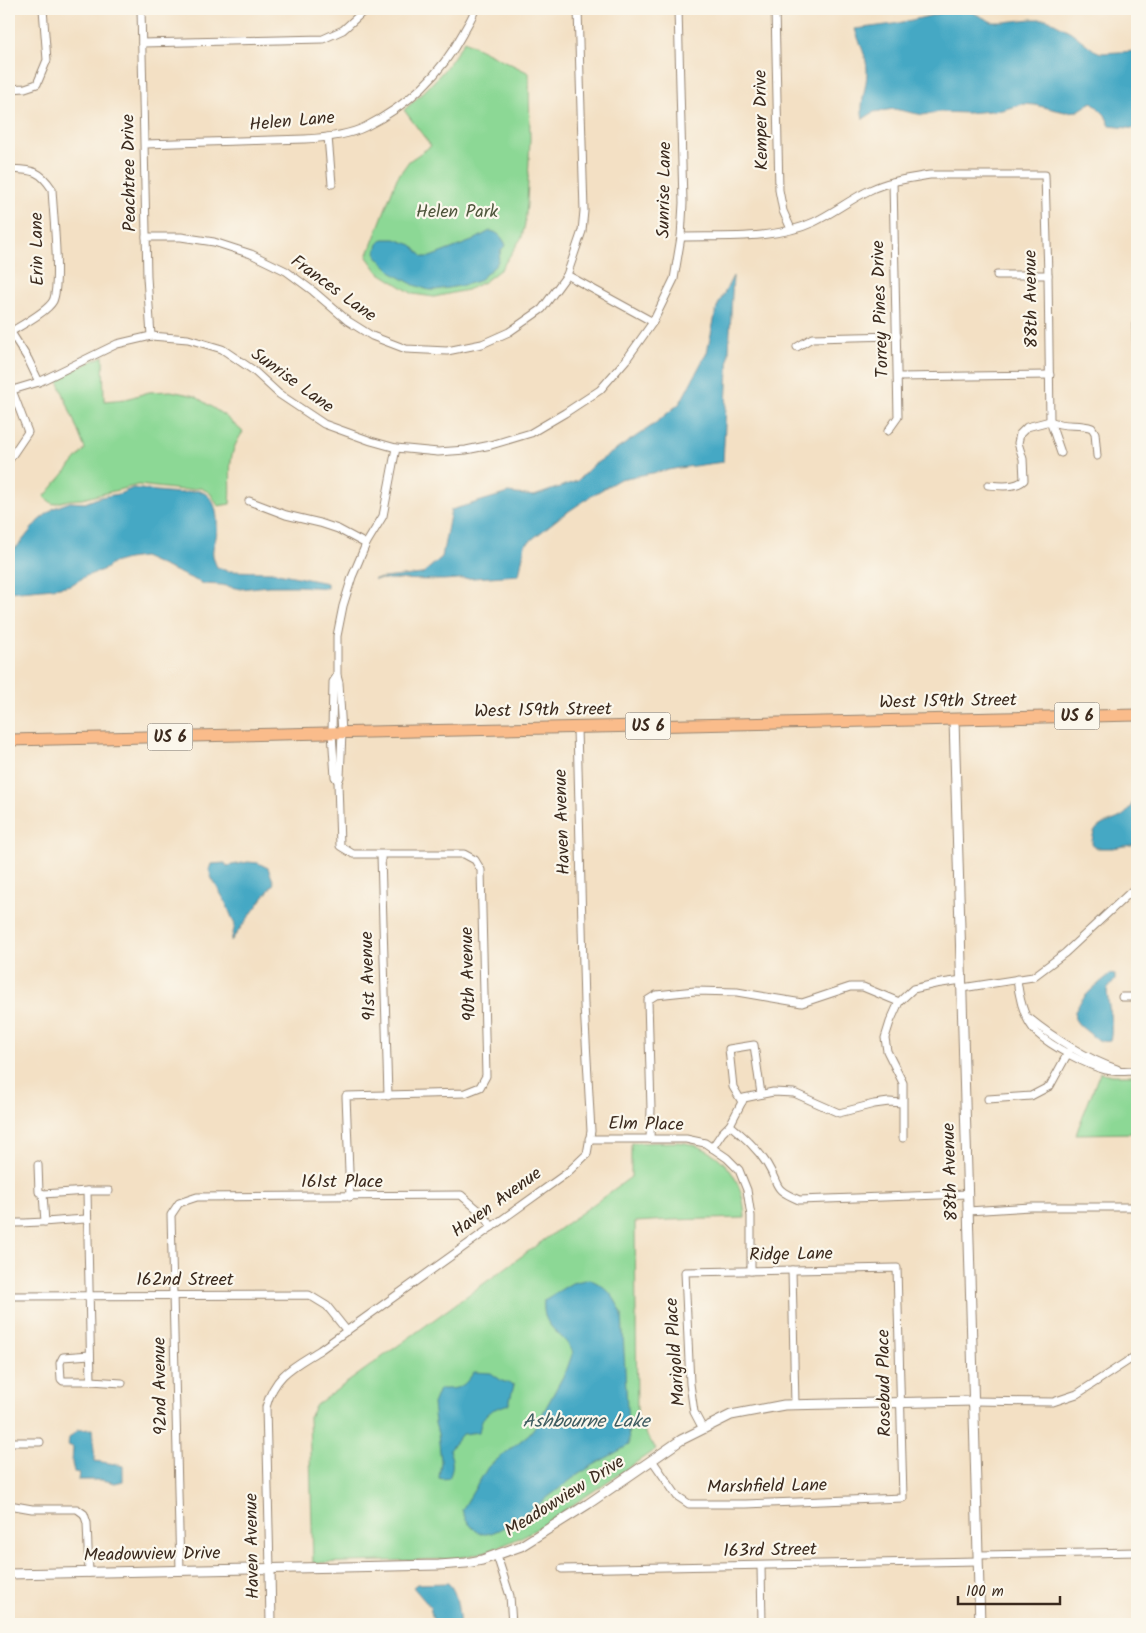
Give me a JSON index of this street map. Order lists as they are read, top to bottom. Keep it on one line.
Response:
{"streets":{"main road":["West 159th Street","US 6"],"street":["Kemper Drive","Helen Lane","Peachtree Drive","Sunrise Lane","Erin Lane","Frances Lane","88th Avenue","Torrey Pines Drive","Haven Avenue","90th Avenue","91st Avenue","Elm Place","161st Place","Ridge Lane","162nd Street","Marigold Place","Rosebud Place","92nd Avenue","Marshfield Lane","Meadowview Drive","163rd Street"]},"crossings":[["Helen Lane","Peachtree Drive"],["Peachtree Drive","Sunrise Lane"],["Peachtree Drive","Frances Lane"],["88th Avenue","Torrey Pines Drive"],["88th Avenue","West 159th Street"],["88th Avenue","Meadowview Drive"],["88th Avenue","163rd Street"],["West 159th Street","Haven Avenue"],["Haven Avenue","Elm Place"],["Haven Avenue","161st Place"],["Haven Avenue","162nd Street"],["Haven Avenue","Meadowview Drive"],["90th Avenue","91st Avenue"],["Elm Place","Ridge Lane"],["161st Place","92nd Avenue"],["Ridge Lane","Marigold Place"],["Ridge Lane","Rosebud Place"],["162nd Street","92nd Avenue"],["Marigold Place","Meadowview Drive"],["Rosebud Place","Marshfield Lane"],["Rosebud Place","Meadowview Drive"],["92nd Avenue","Meadowview Drive"],["Marshfield Lane","Meadowview Drive"]],"water":["Ashbourne Lake"],"parks":["Helen Park"],"scale_bar":"100 m"}
